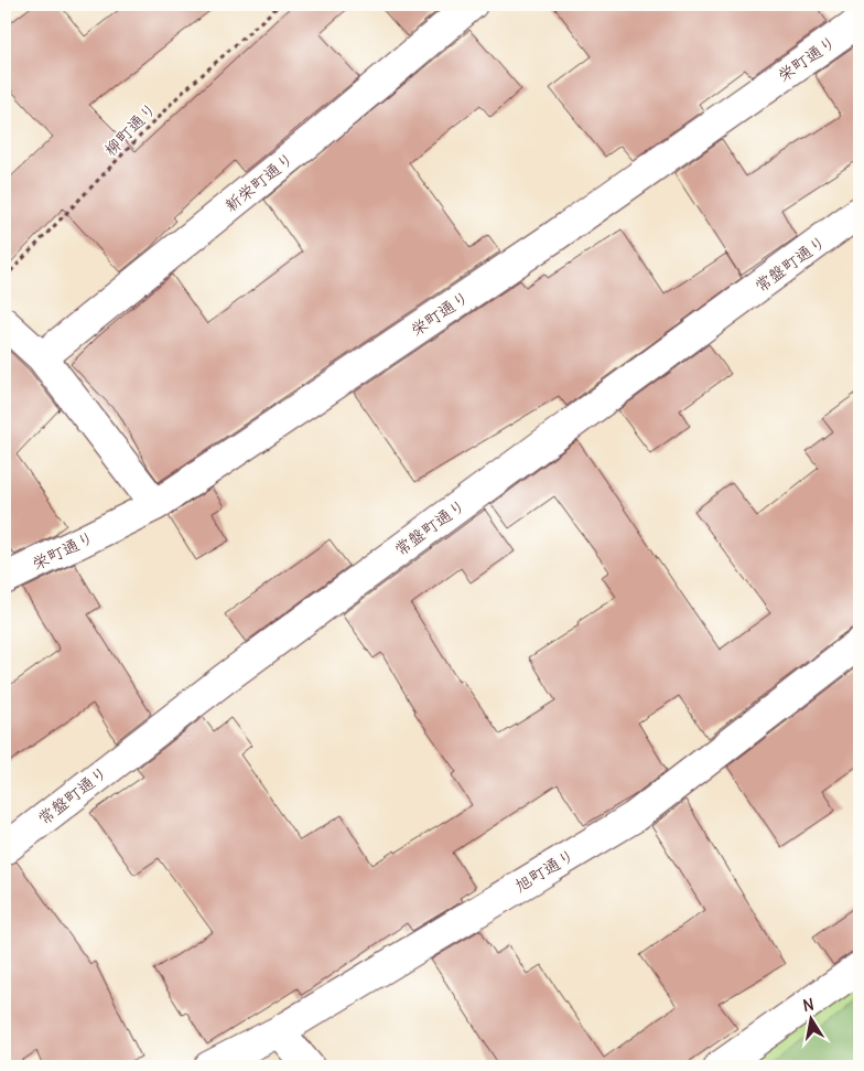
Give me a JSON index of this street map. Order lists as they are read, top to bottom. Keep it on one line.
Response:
{"streets":{"street":["栄町通り","新栄町通り","常盤町通り","旭町通り"],"path":["柳町通り"]},"north":"top"}
